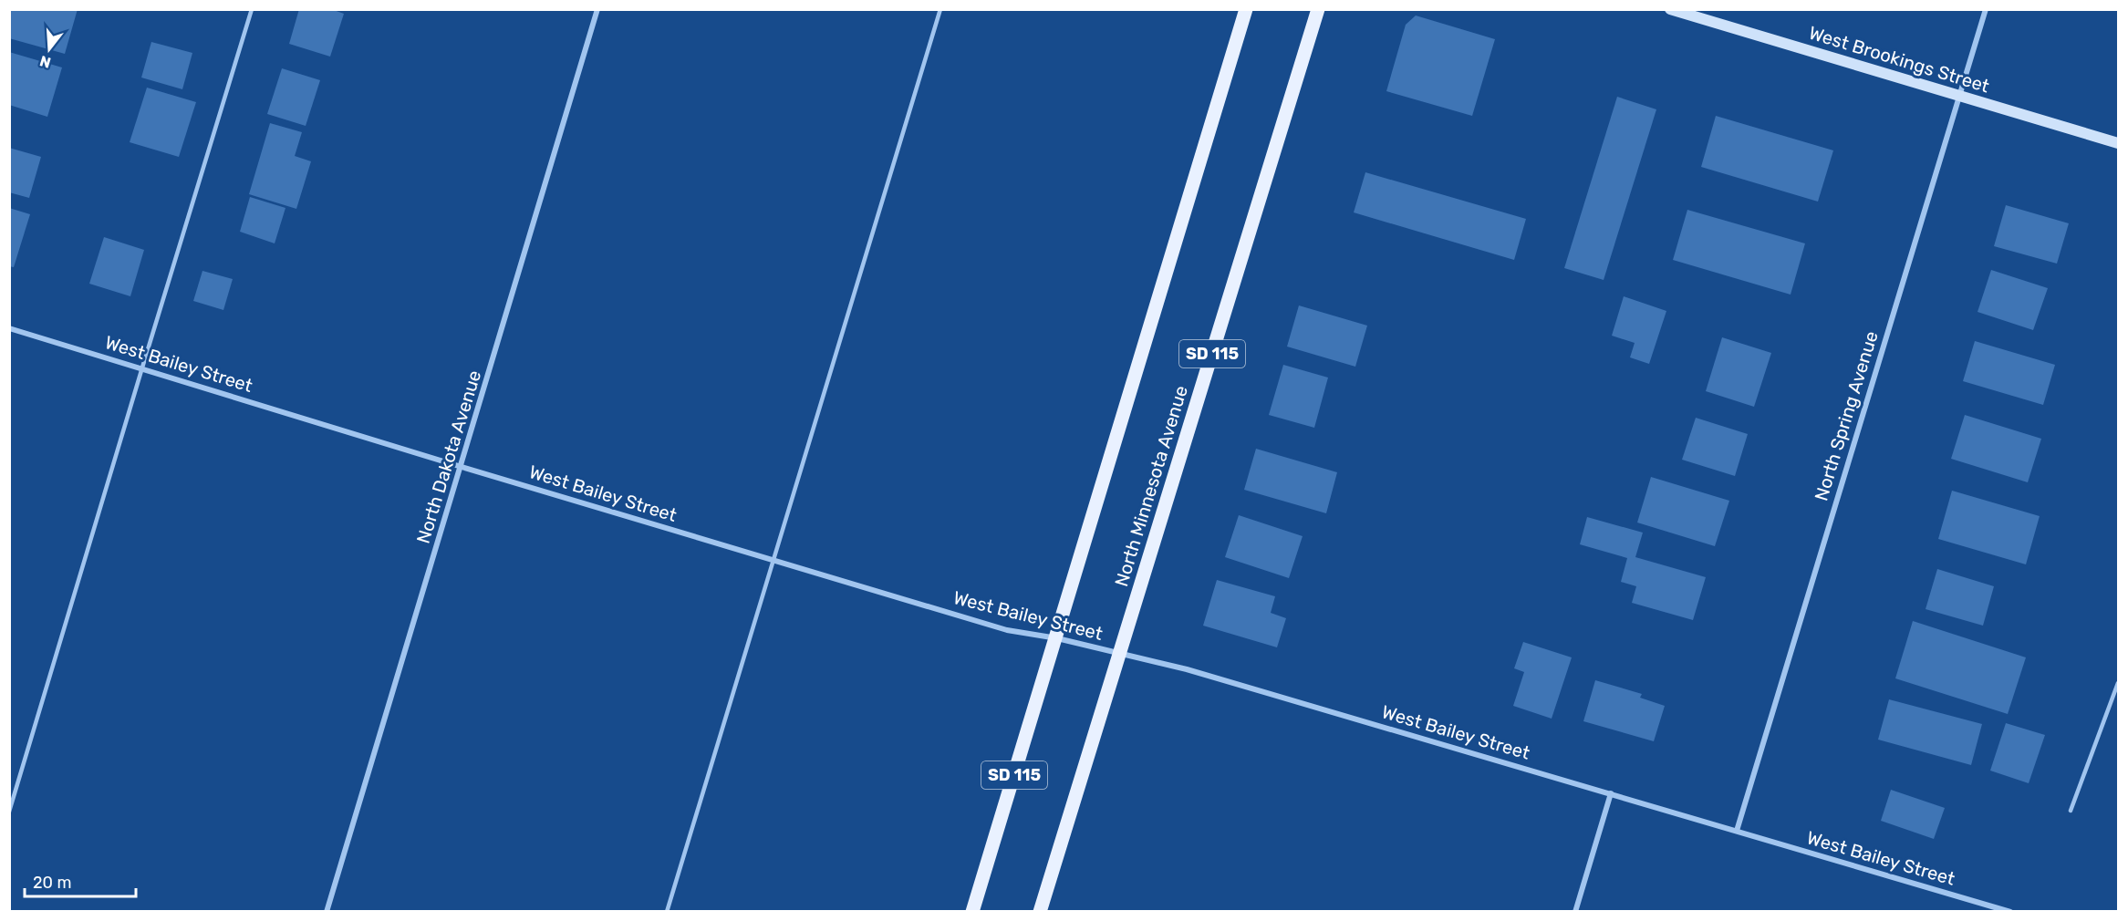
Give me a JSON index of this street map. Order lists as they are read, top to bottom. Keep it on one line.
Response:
{"streets":{"main road":["SD 115","North Minnesota Avenue"],"street":["West Brookings Street","West Bailey Street","North Spring Avenue","North Dakota Avenue"]},"crossings":[["West Brookings Street","North Spring Avenue"],["SD 115","West Bailey Street"],["West Bailey Street","North Spring Avenue"],["West Bailey Street","North Dakota Avenue"],["West Bailey Street","North Minnesota Avenue"]],"scale_bar":"20 m","north":"bottom"}
